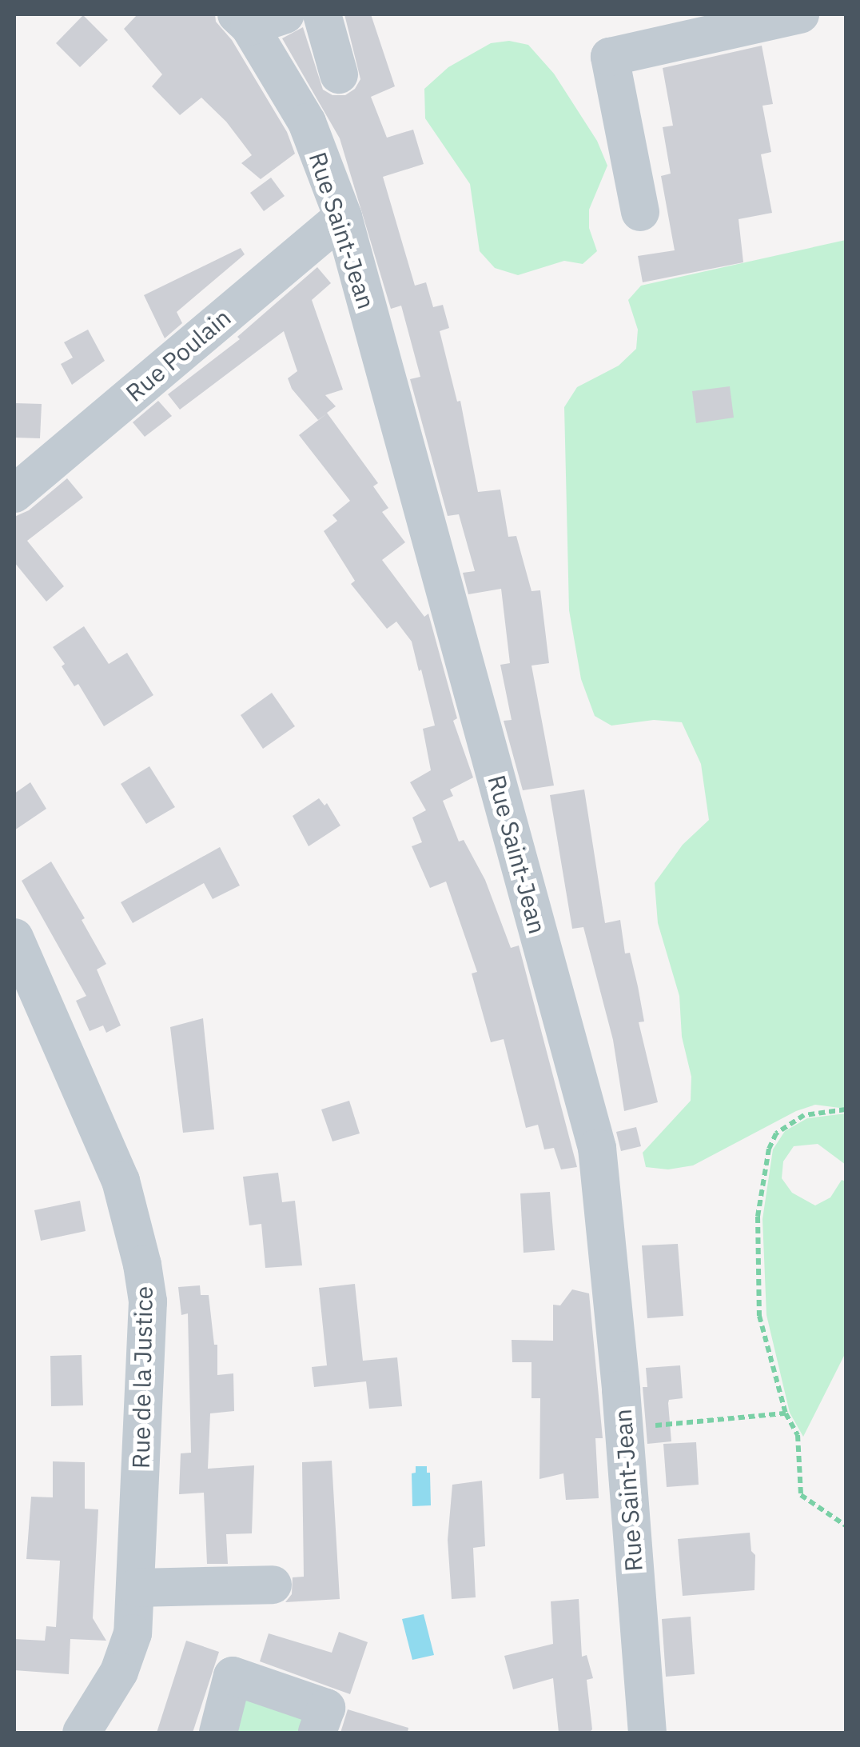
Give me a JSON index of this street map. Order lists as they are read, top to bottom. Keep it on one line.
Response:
{"streets":{"street":["Rue Saint-Jean","Rue Poulain","Rue de la Justice"]},"crossings":[["Rue Saint-Jean","Rue Poulain"]]}
